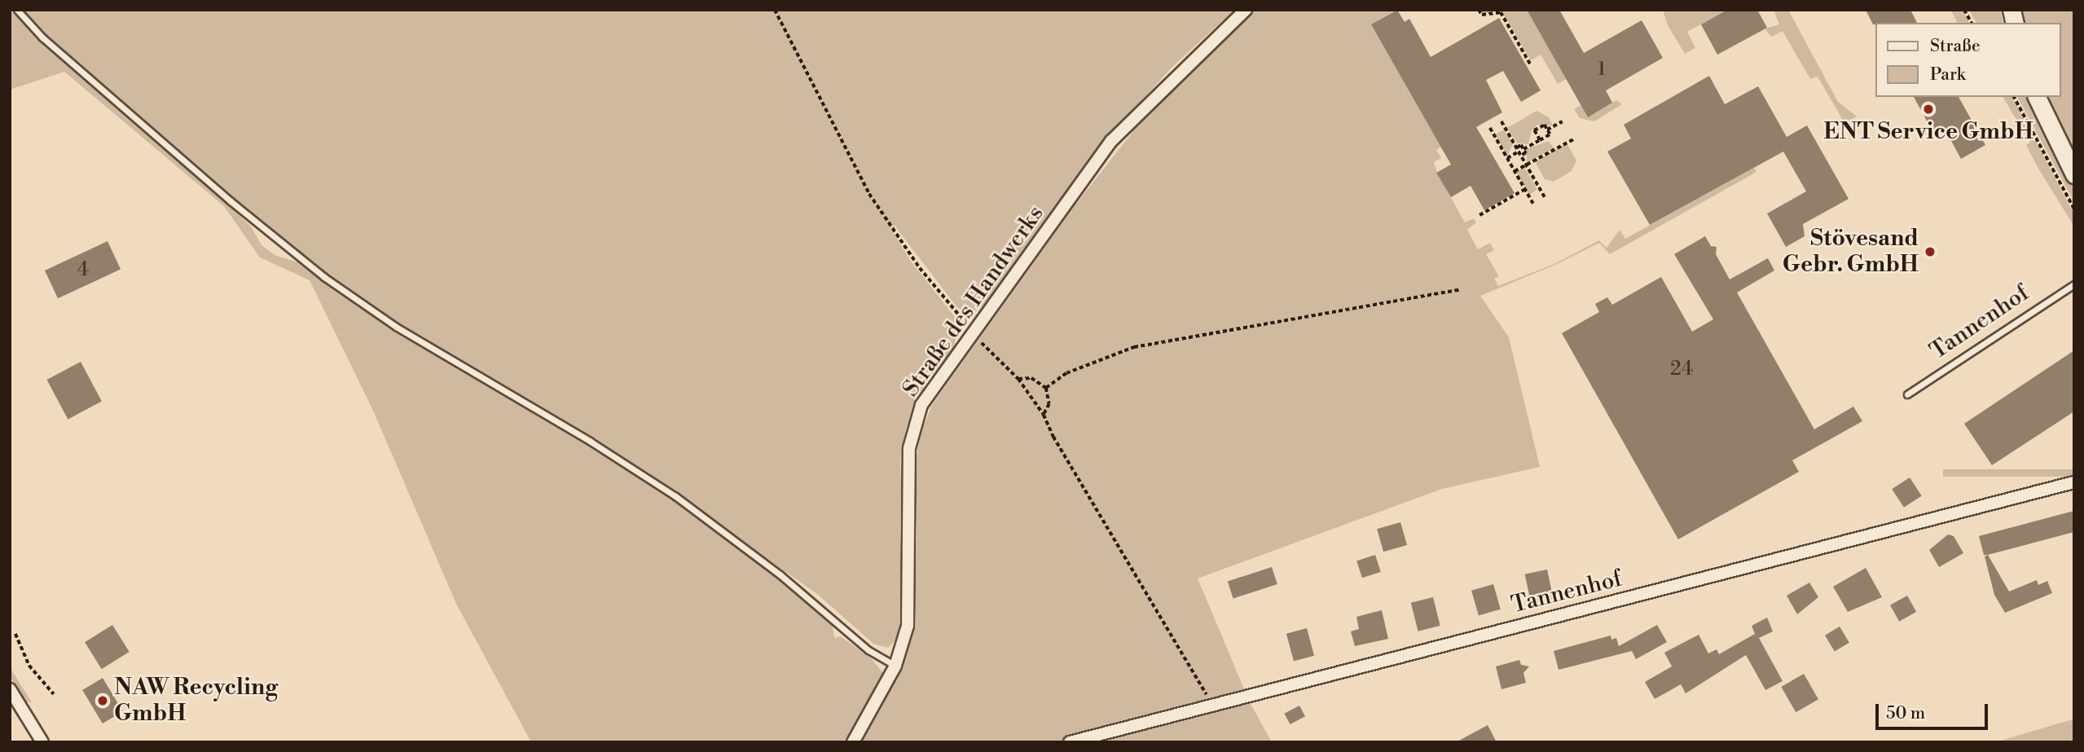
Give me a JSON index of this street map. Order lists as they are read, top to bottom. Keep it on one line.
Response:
{"streets":{"street":["Straße des Handwerks","Tannenhof"]},"places":["ENT Service GmbH","Stövesand Gebr. GmbH","NAW Recycling GmbH"],"house_numbers":["1","4","24"],"legend":["Straße","Park"],"scale_bar":"50 m"}
